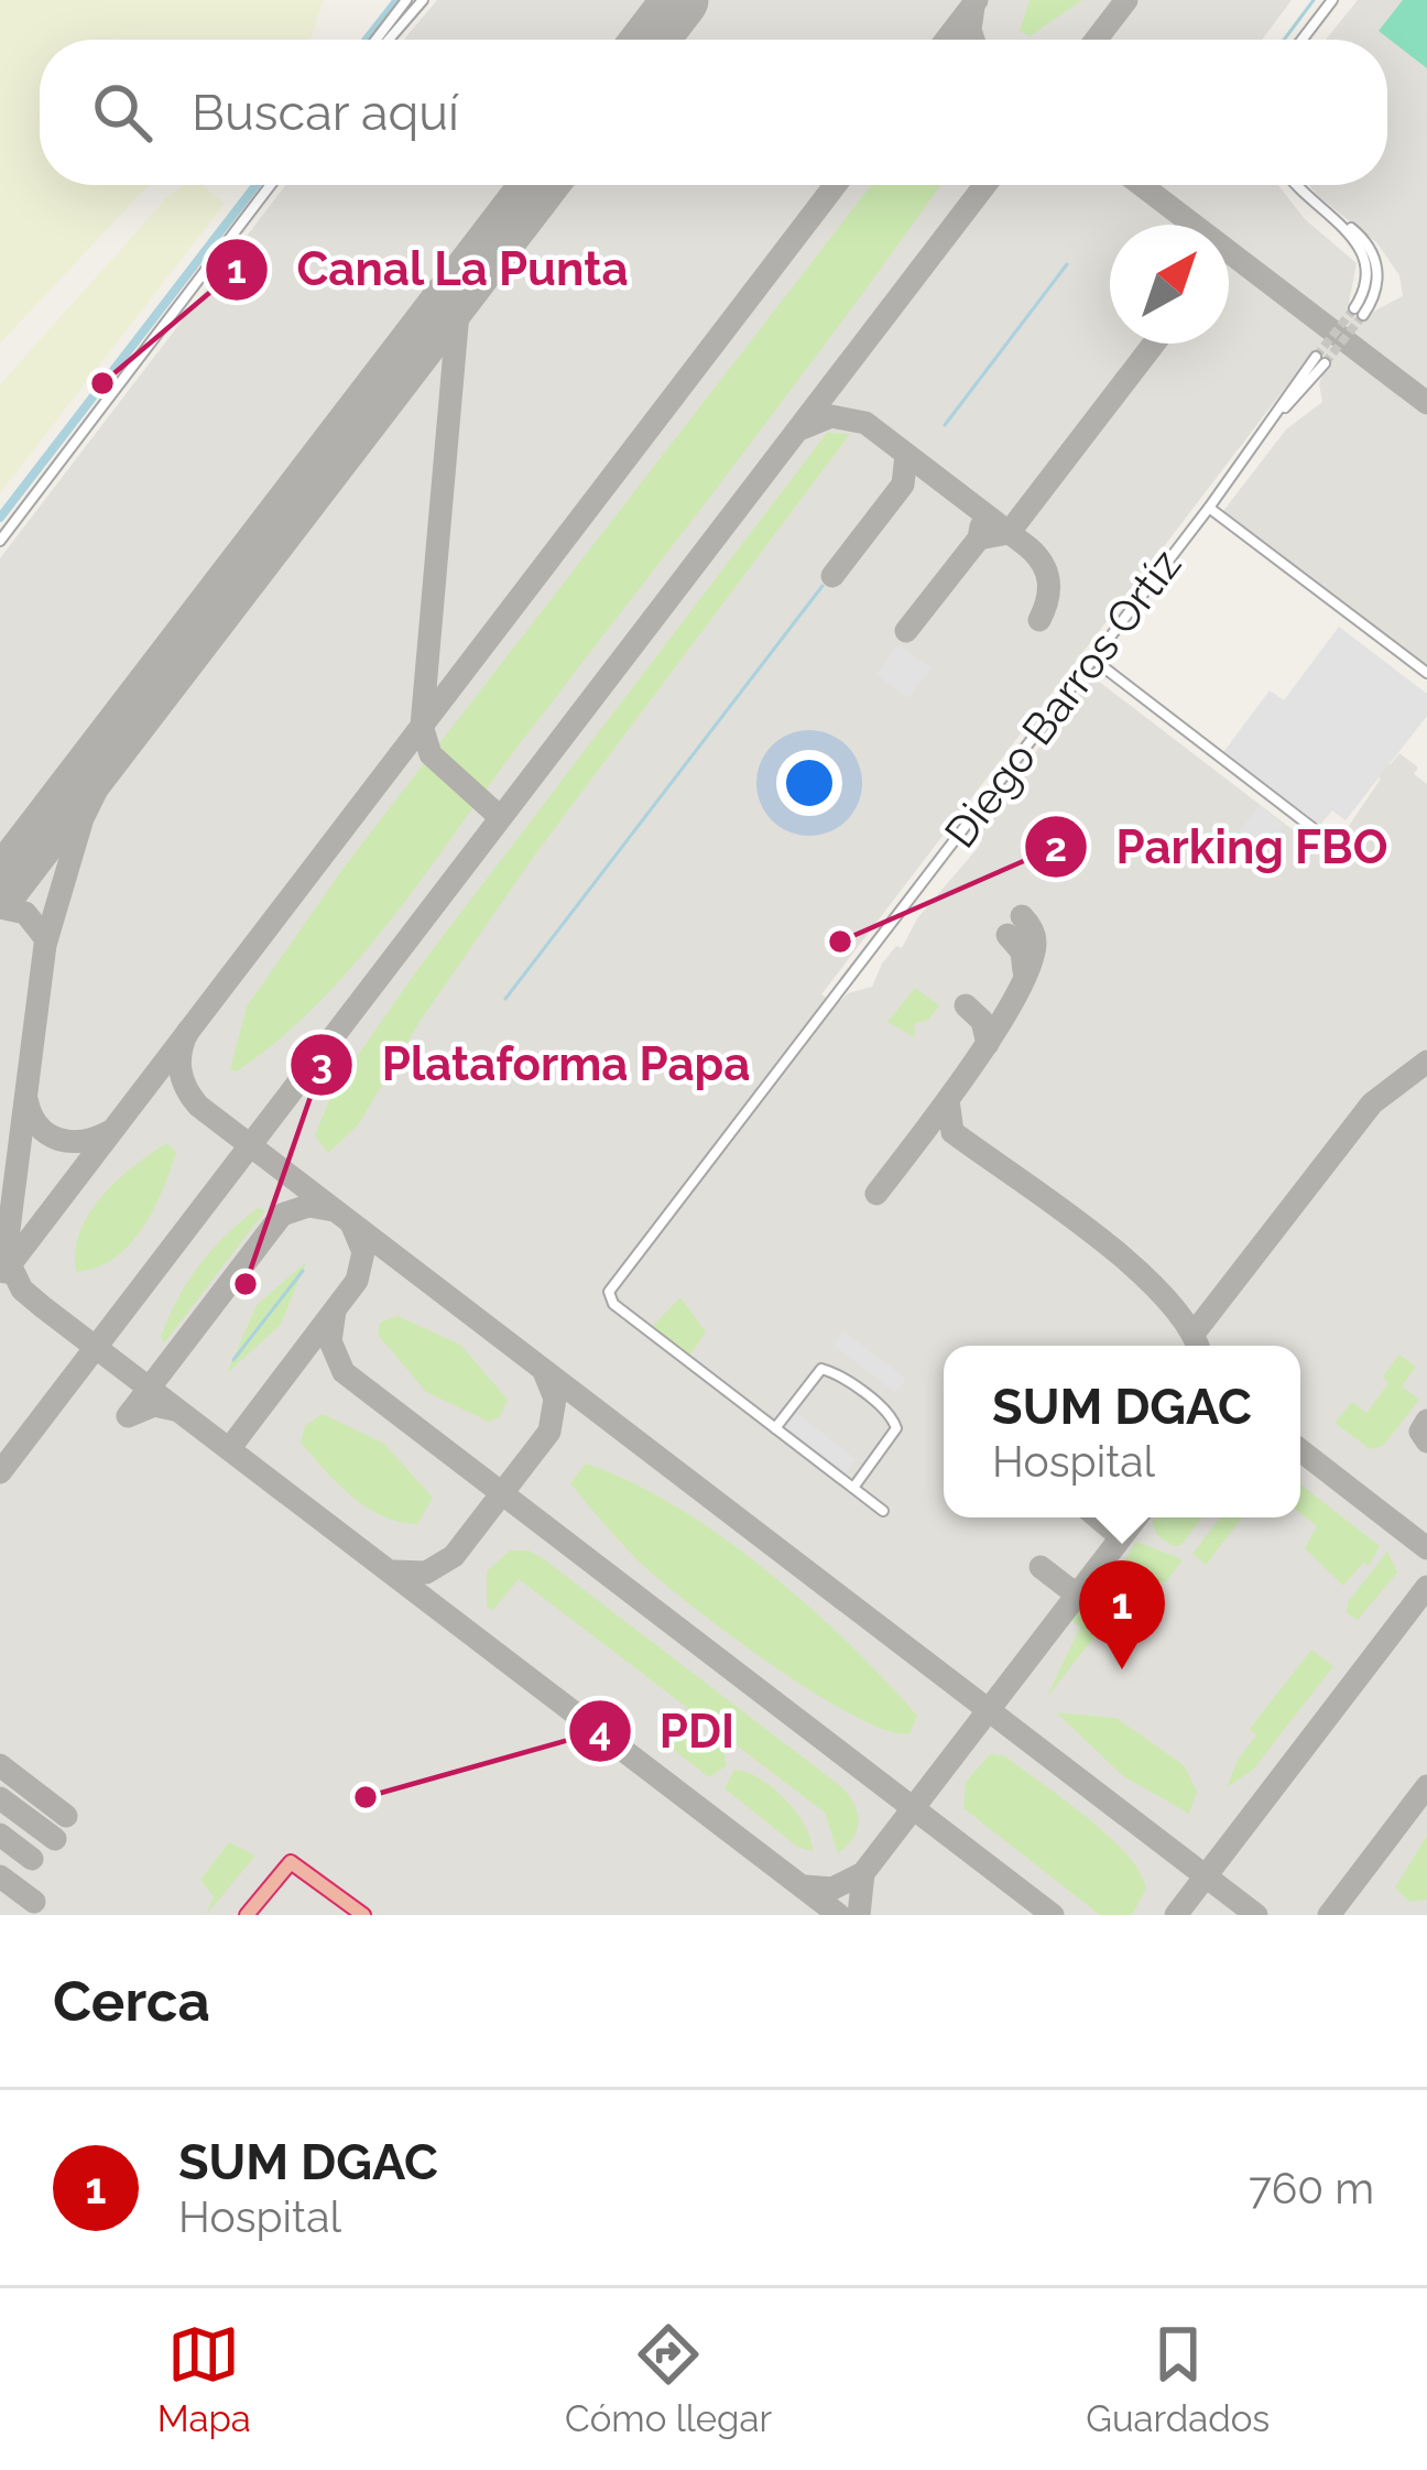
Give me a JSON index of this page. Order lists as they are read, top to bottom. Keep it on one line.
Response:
{"streets":{"street":["Diego Barros Ortíz"]},"places":["Canal La Punta","Parking FBO","Plataforma Papa","PDI"],"north":"top right","page":{"search":"Buscar aquí","popup":["SUM DGAC","Hospital"],"pins":"1","heading":"Cerca","list":[{"mark":"1","name":"SUM DGAC","note":"Hospital","value":"760 m"}],"nav":["Mapa","Cómo llegar","Guardados"]}}
